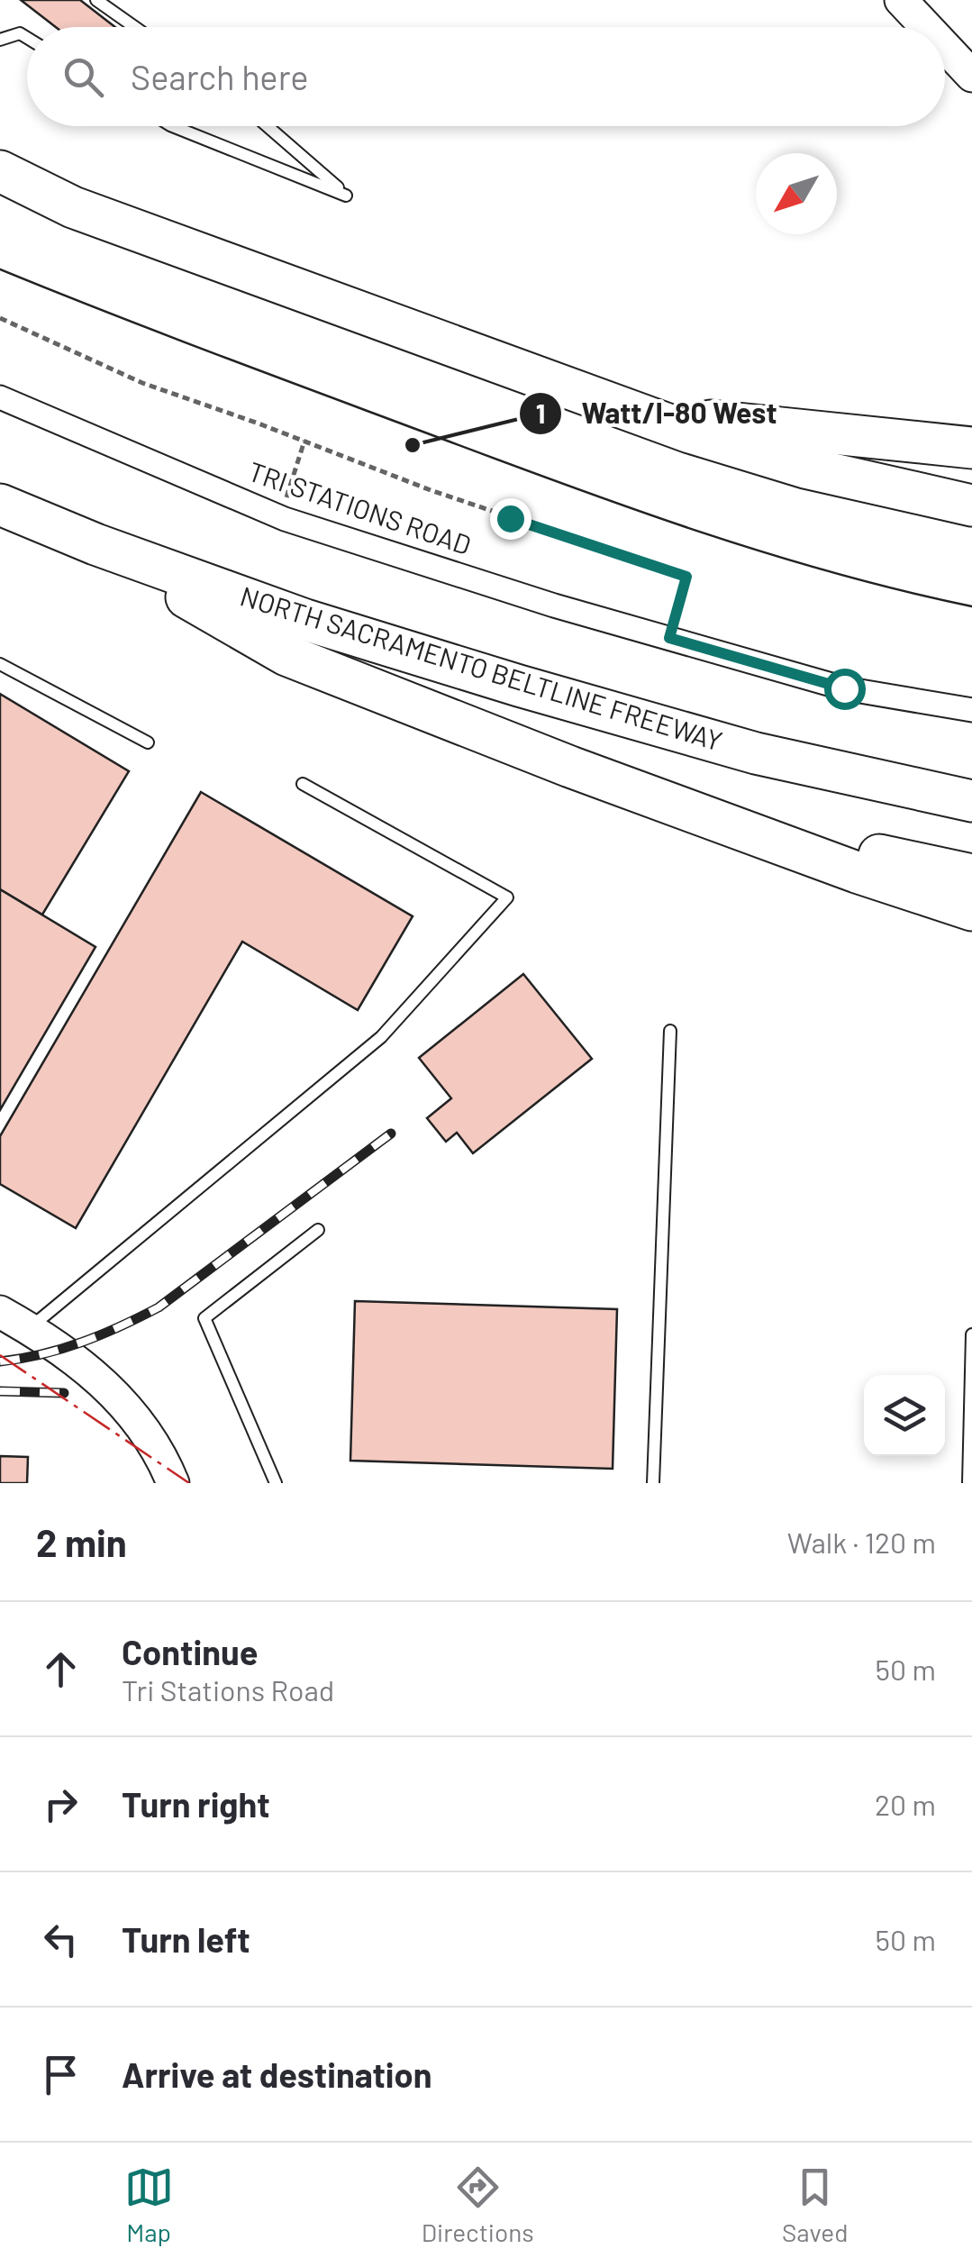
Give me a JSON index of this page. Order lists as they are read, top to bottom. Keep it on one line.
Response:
{"streets":{"highway":["NORTH SACRAMENTO BELTLINE FREEWAY"],"street":["TRI STATIONS ROAD"]},"places":["Watt/I-80 West"],"north":"bottom left","page":{"search":"Search here","heading":["2 min","Walk · 120 m"],"list":[["Continue","Tri Stations Road","50 m"],["Turn right","20 m"],["Turn left","50 m"],"Arrive at destination"],"nav":["Map","Directions","Saved"]}}
